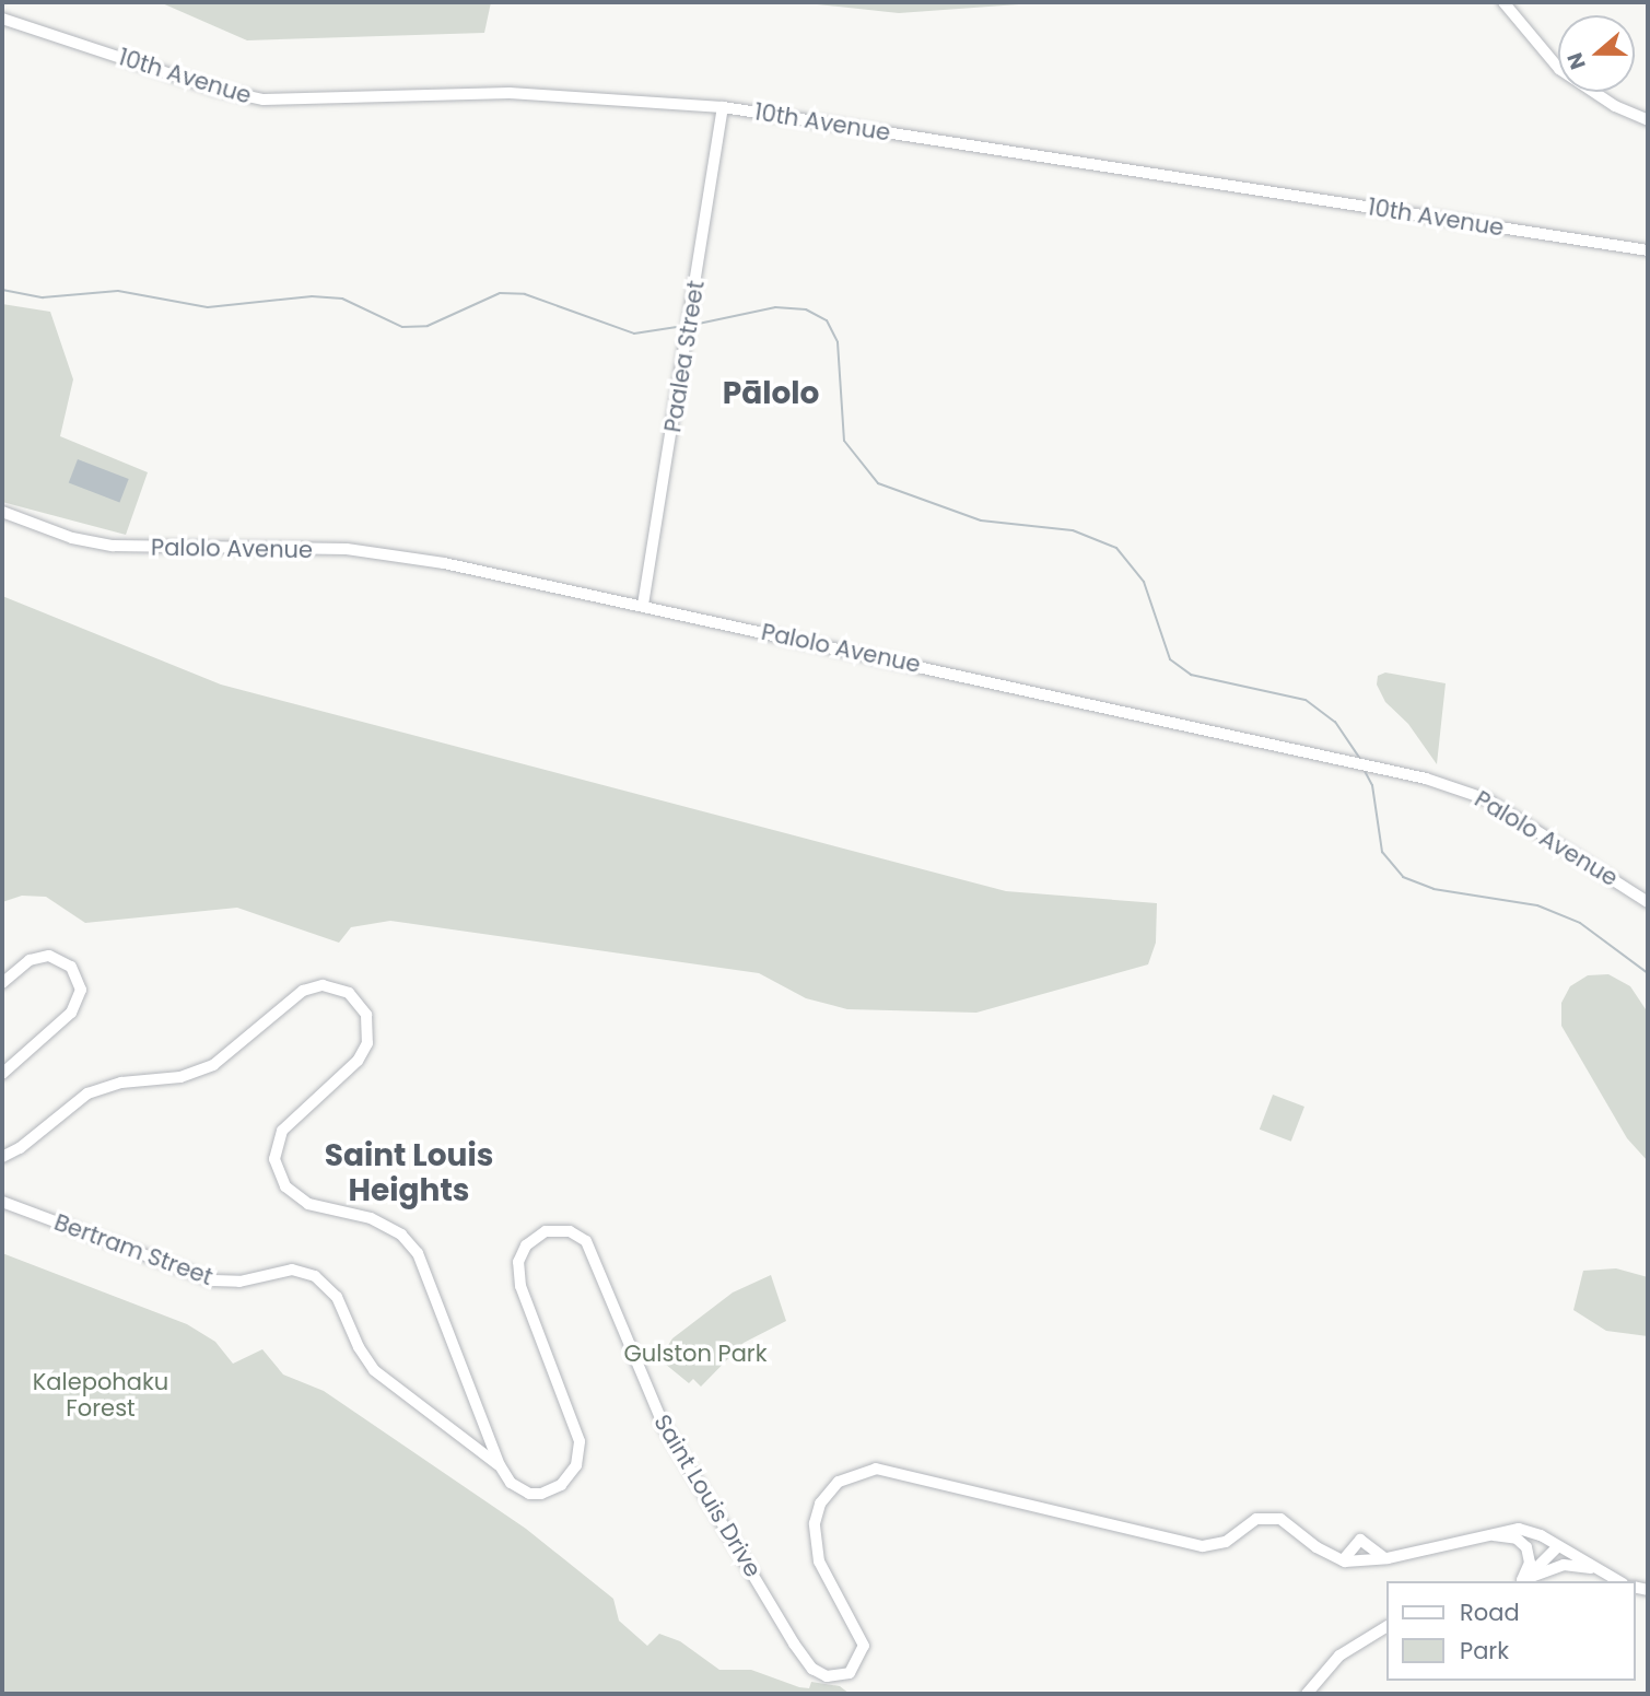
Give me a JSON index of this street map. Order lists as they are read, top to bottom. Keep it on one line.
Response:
{"streets":{"street":["10th Avenue","Paalea Street","Palolo Avenue","Bertram Street","Saint Louis Drive"]},"crossings":[["10th Avenue","Paalea Street"],["Paalea Street","Palolo Avenue"],["Bertram Street","Saint Louis Drive"]],"districts":["Pālolo","Saint Louis Heights"],"parks":["Gulston Park","Kalepohaku Forest"],"legend":["Road","Park"],"north":"left"}
